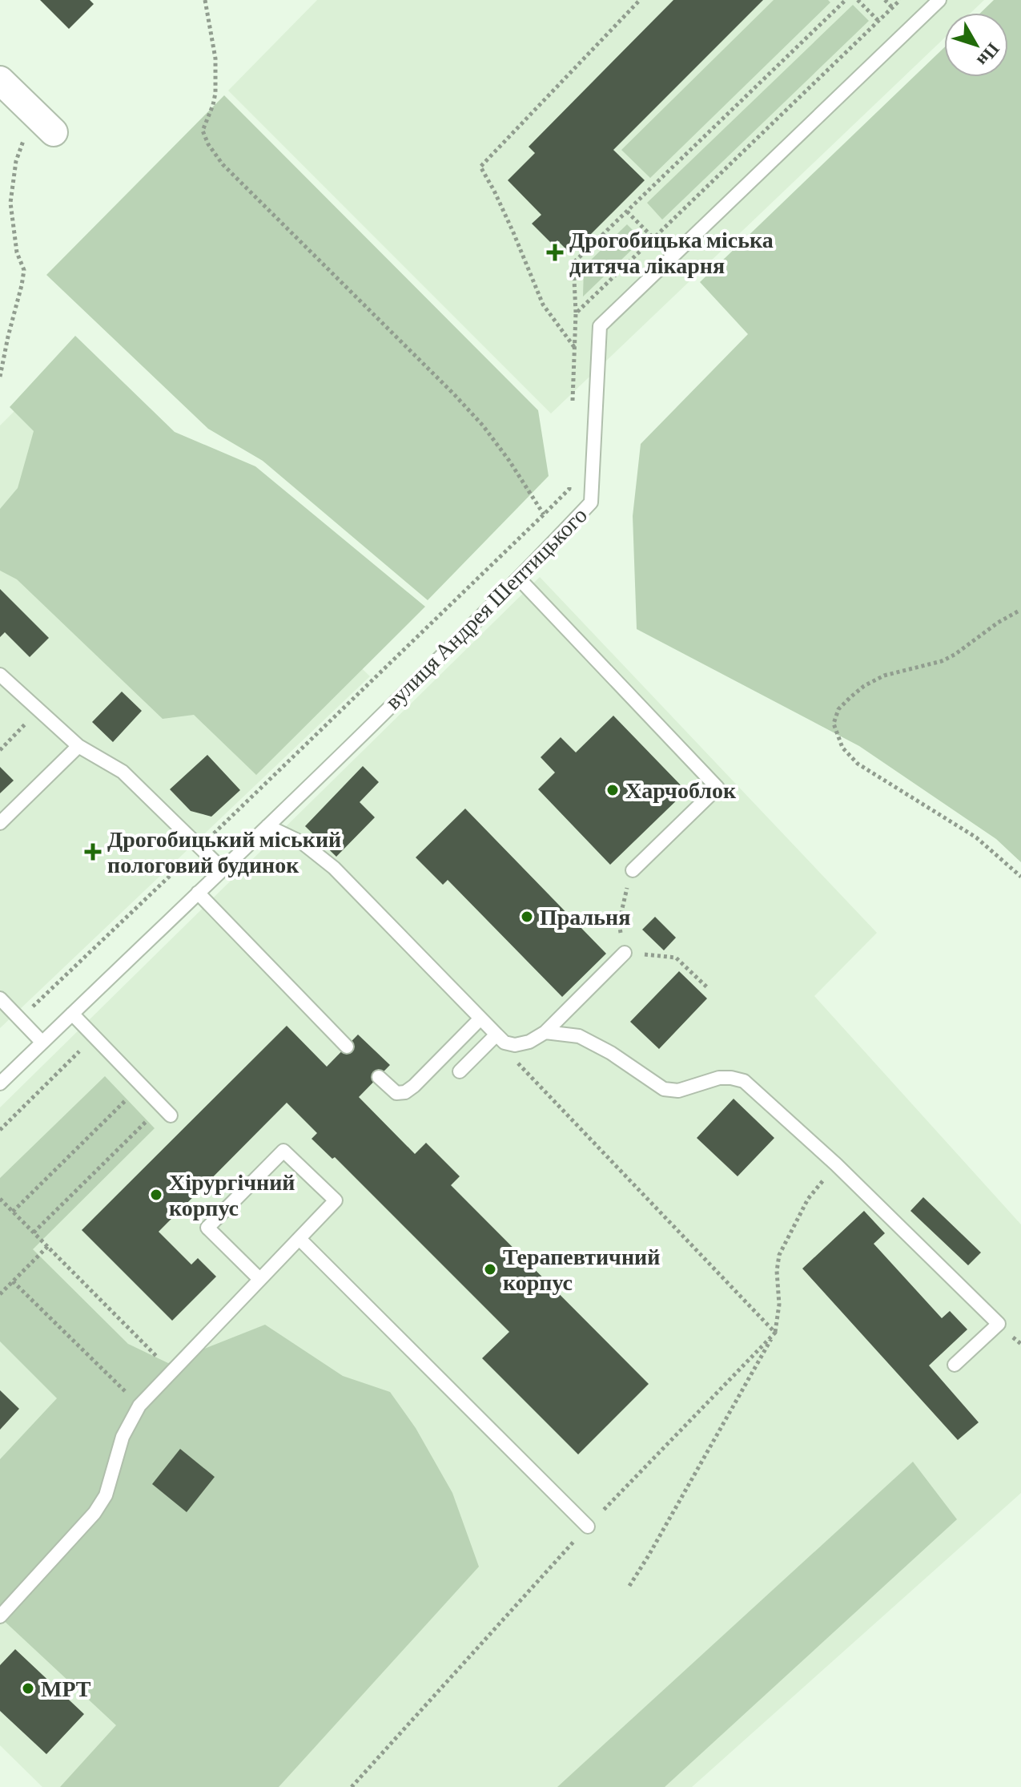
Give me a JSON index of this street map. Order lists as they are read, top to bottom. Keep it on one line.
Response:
{"streets":{"lane":["вулиця Андрея Шептицького"]},"places":{"health":["Дрогобицька міська дитяча лікарня","Дрогобицький міський пологовий будинок"],"other":["Харчоблок","Пральня","Хірургічний корпус","Терапевтичний корпус","МРТ"]},"north":"bottom right"}
